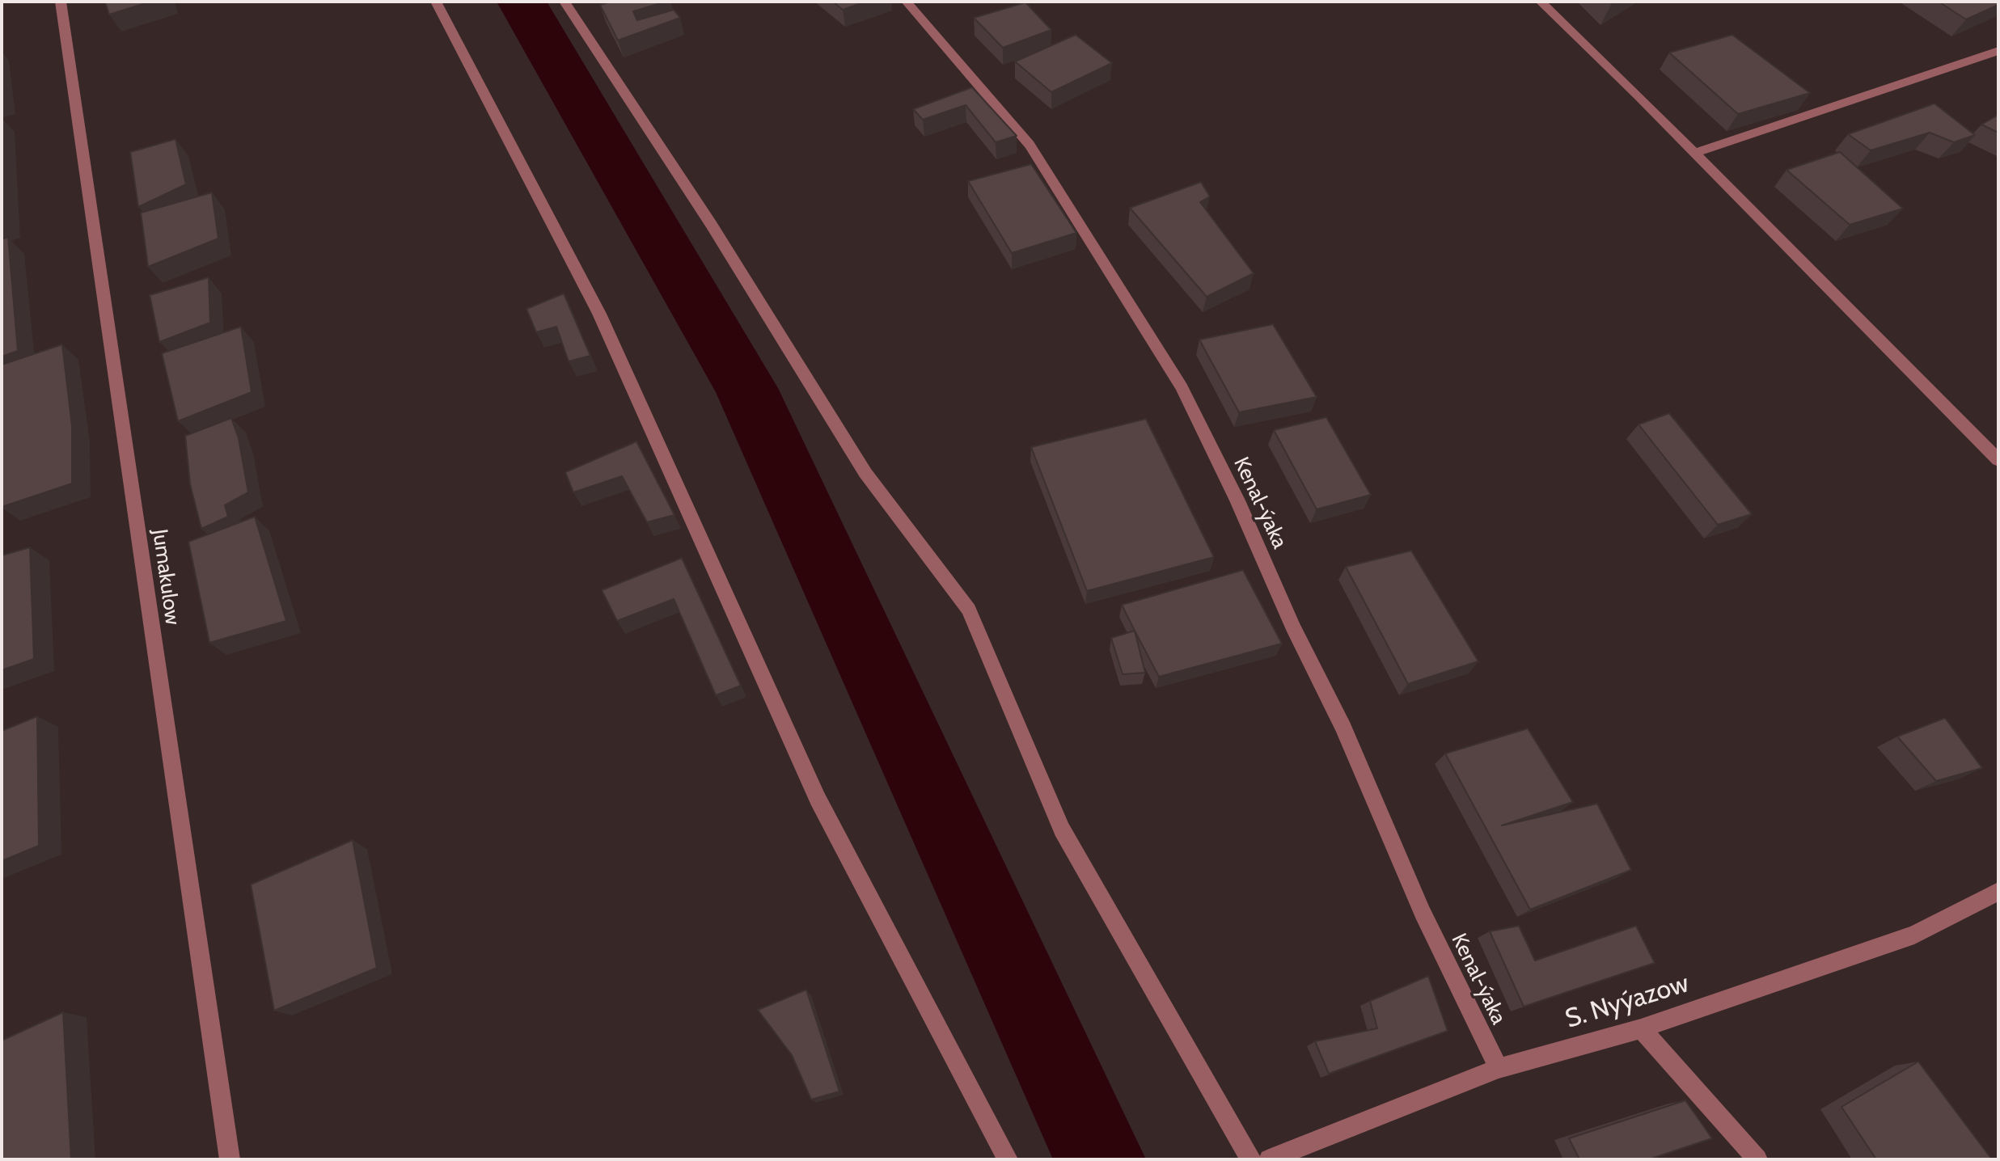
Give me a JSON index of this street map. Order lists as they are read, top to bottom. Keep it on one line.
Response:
{"streets":{"street":["Kenal-ýaka","Jumakulow","S. Nyýazow"]},"crossings":[["Kenal-ýaka","S. Nyýazow"]]}
